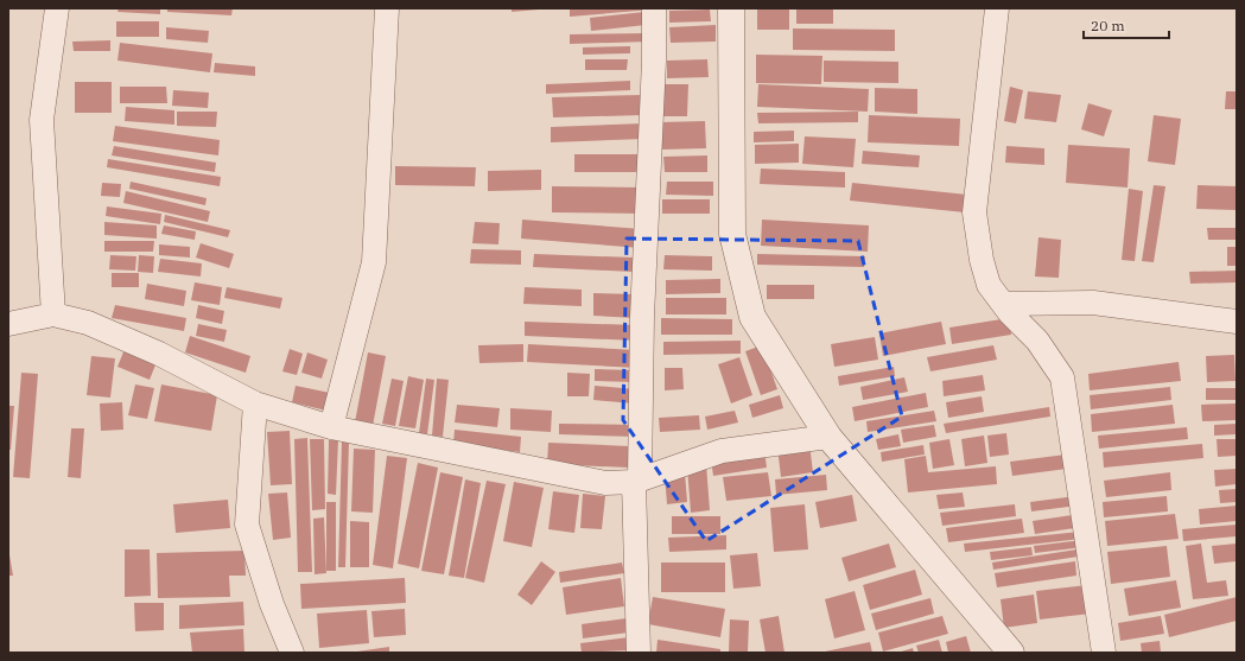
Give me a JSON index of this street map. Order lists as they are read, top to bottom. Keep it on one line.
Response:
{"scale_bar":"20 m"}
